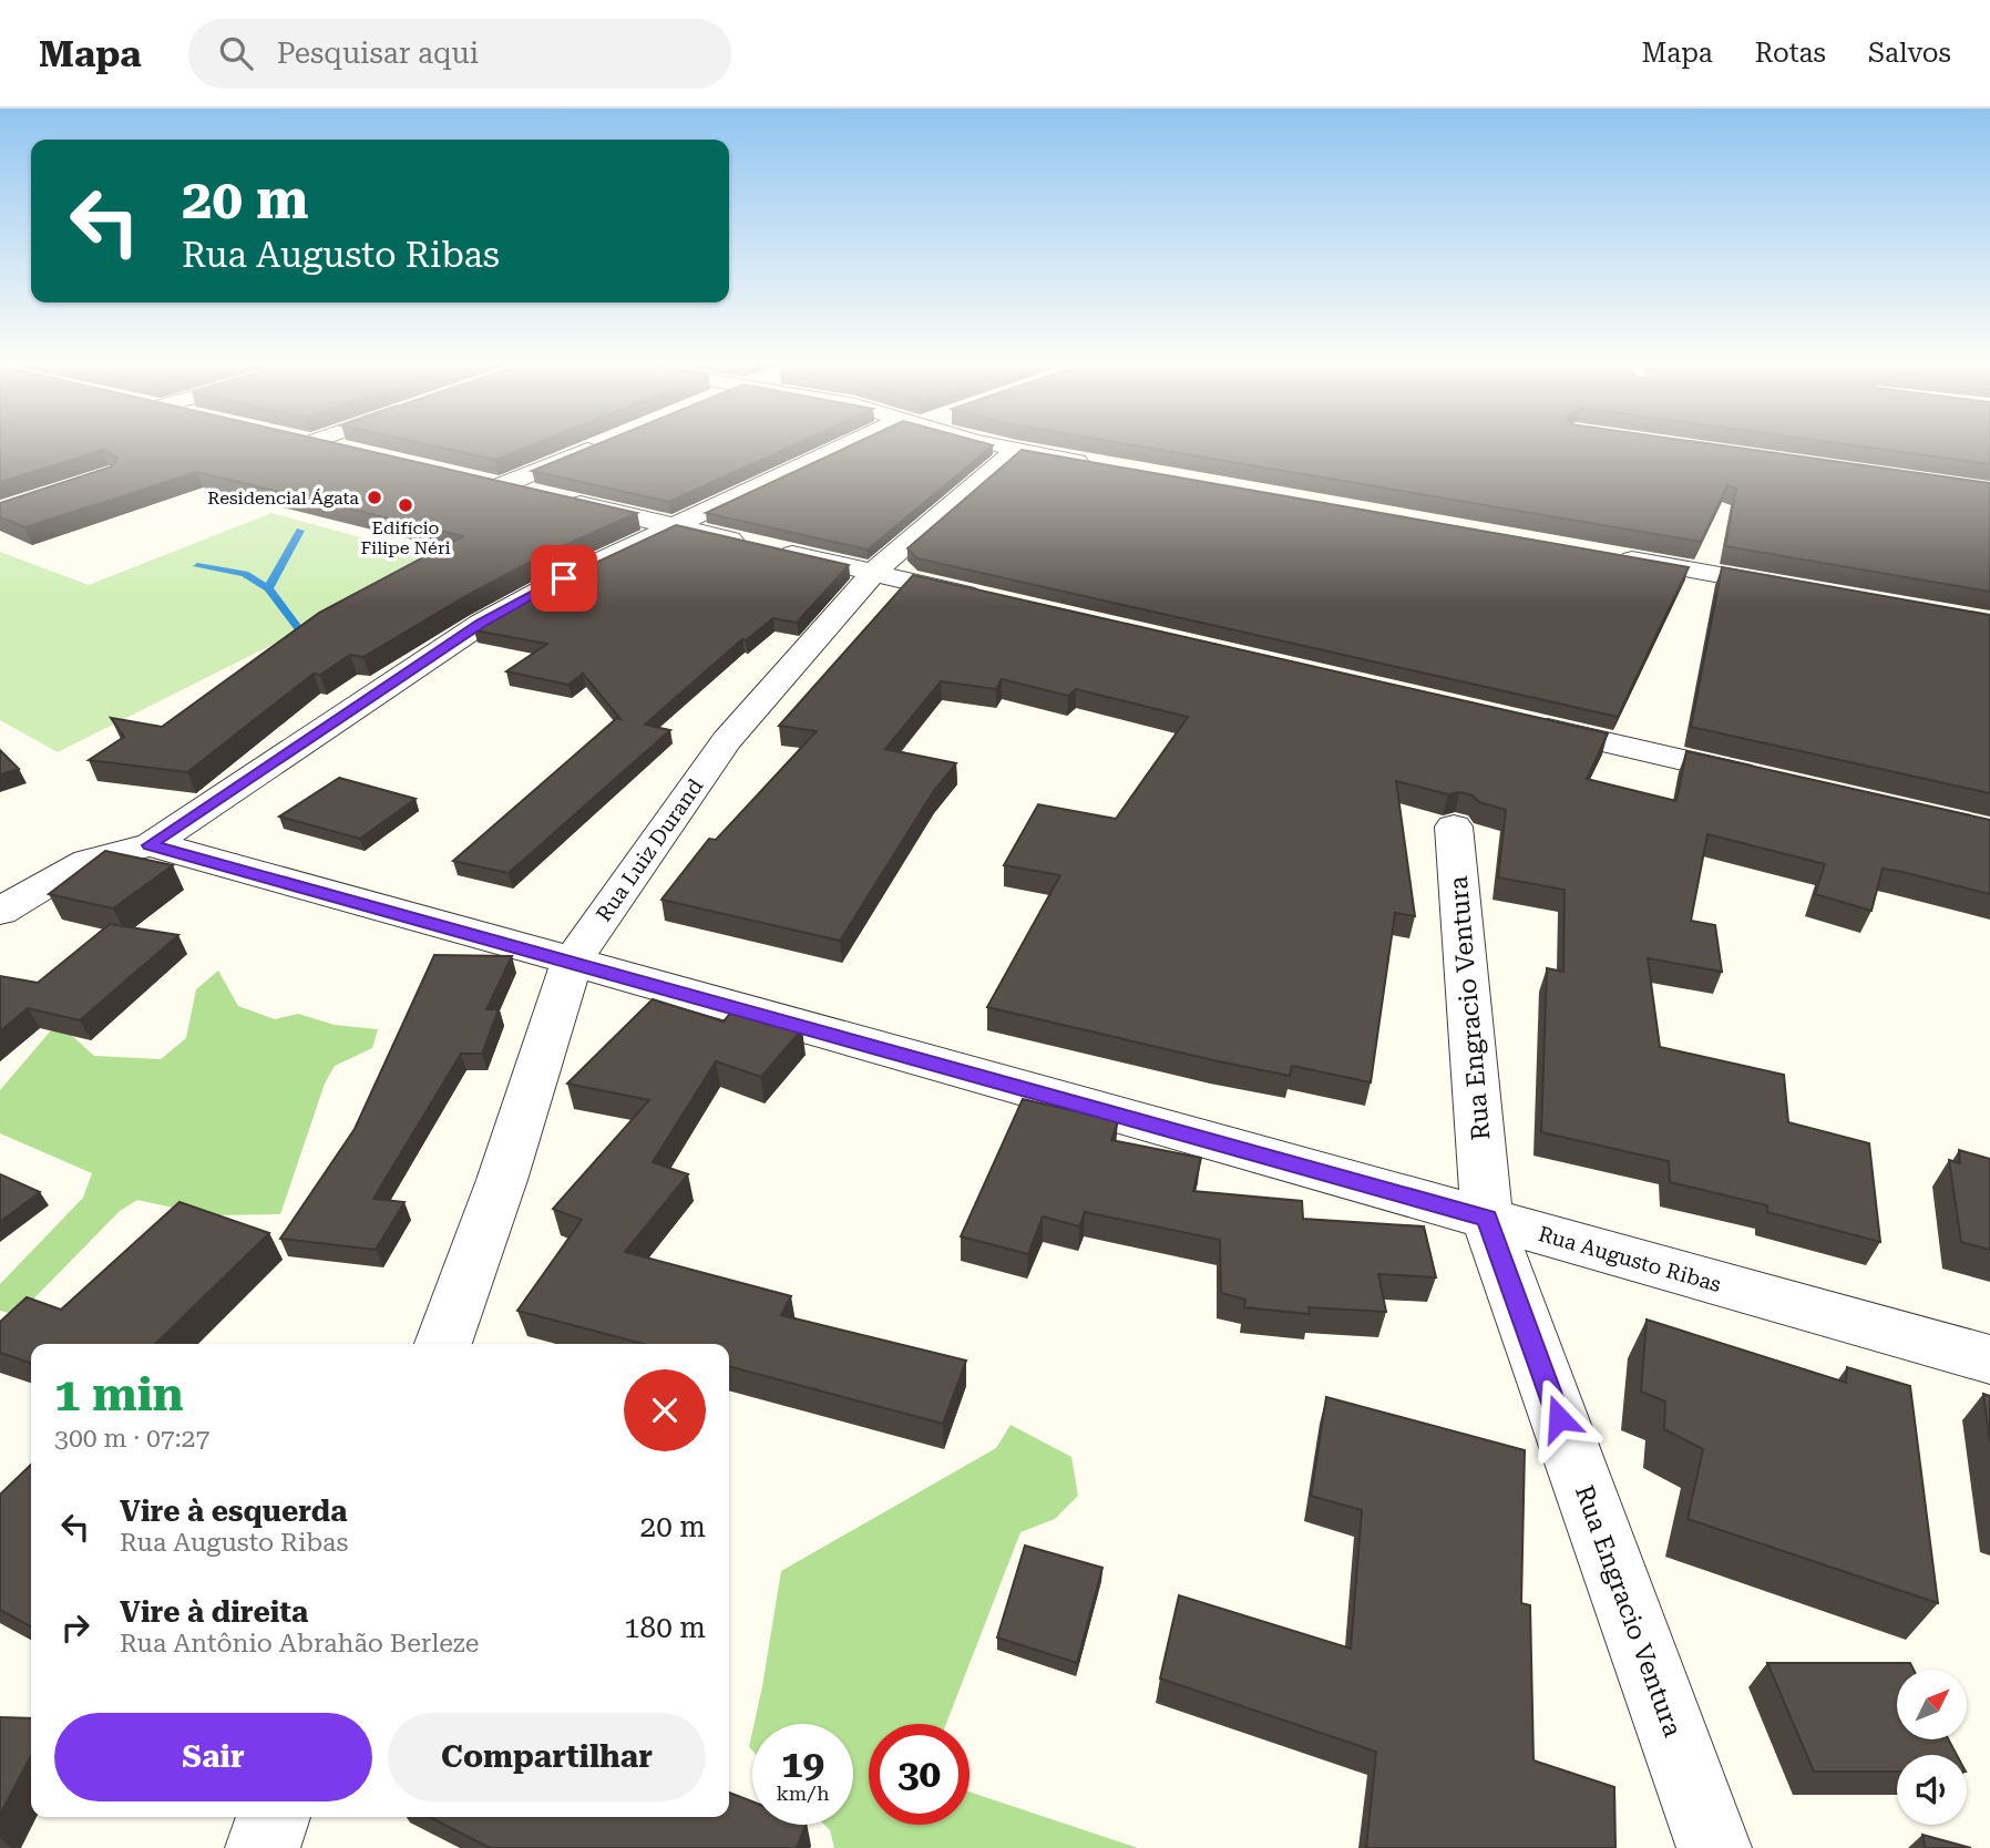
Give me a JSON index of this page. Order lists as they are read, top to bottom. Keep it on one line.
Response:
{"streets":{"street":["Rua Luiz Durand","Rua Engracio Ventura","Rua Augusto Ribas"]},"crossings":[["Rua Luiz Durand","Rua Augusto Ribas"],["Rua Engracio Ventura","Rua Augusto Ribas"]],"places":["Residencial Ágata","Edifício Filipe Néri"],"north":"top right","page":{"header":"Mapa","search":"Pesquisar aqui","nav":["Mapa","Rotas","Salvos"],"turn":["20 m","Rua Augusto Ribas"],"heading":["1 min","300 m · 07:27"],"list":[{"name":"Vire à esquerda","note":"Rua Augusto Ribas","value":"20 m"},{"name":"Vire à direita","note":"Rua Antônio Abrahão Berleze","value":"180 m"}],"buttons":["Sair","Compartilhar"],"speed":"19 km/h","limit":"30"}}
